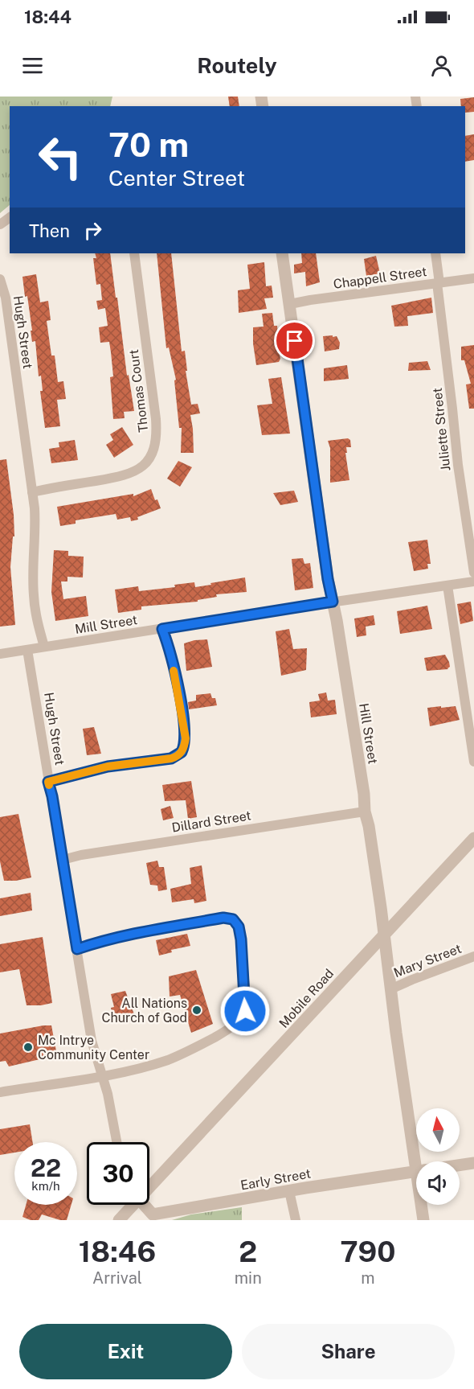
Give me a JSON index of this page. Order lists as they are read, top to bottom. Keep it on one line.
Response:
{"streets":{"street":["Chappell Street","Hugh Street","Thomas Court","Juliette Street","Mill Street","Hill Street","Dillard Street","Mary Street","Mobile Road","Early Street"]},"crossings":[["Chappell Street","Juliette Street"],["Chappell Street","Hill Street"],["Hugh Street","Thomas Court"],["Hugh Street","Mill Street"],["Hugh Street","Dillard Street"],["Mill Street","Hill Street"],["Hill Street","Dillard Street"],["Hill Street","Mary Street"],["Hill Street","Mobile Road"]],"places":["All Nations Church of God","Mc Intrye Community Center"],"north":"top","page":{"status":"18:44","header":"Routely","turn":["70 m","Center Street"],"then":"Then","speed":"22 km/h","limit":"30","eta":["18:46","Arrival","2","min","790","m"],"buttons":["Exit","Share"]}}
